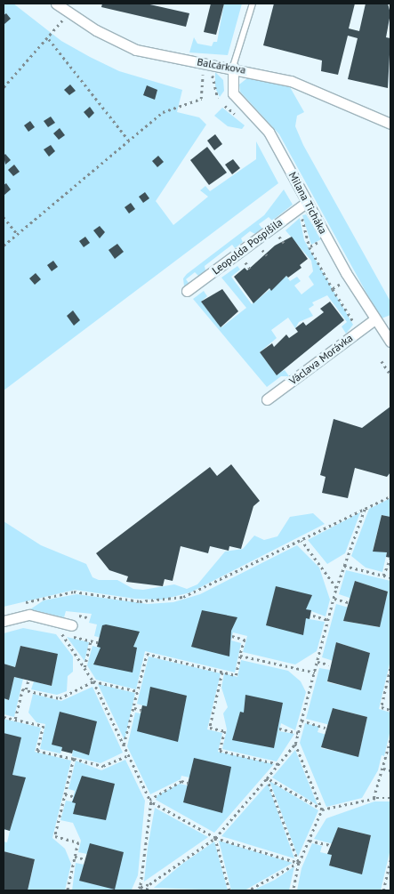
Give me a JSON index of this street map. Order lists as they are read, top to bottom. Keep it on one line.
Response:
{"streets":{"street":["Balcárkova","Milana Ticháka","Leopolda Pospíšila","Václava Morávka"]},"crossings":[["Balcárkova","Milana Ticháka"],["Milana Ticháka","Leopolda Pospíšila"],["Milana Ticháka","Václava Morávka"]]}
